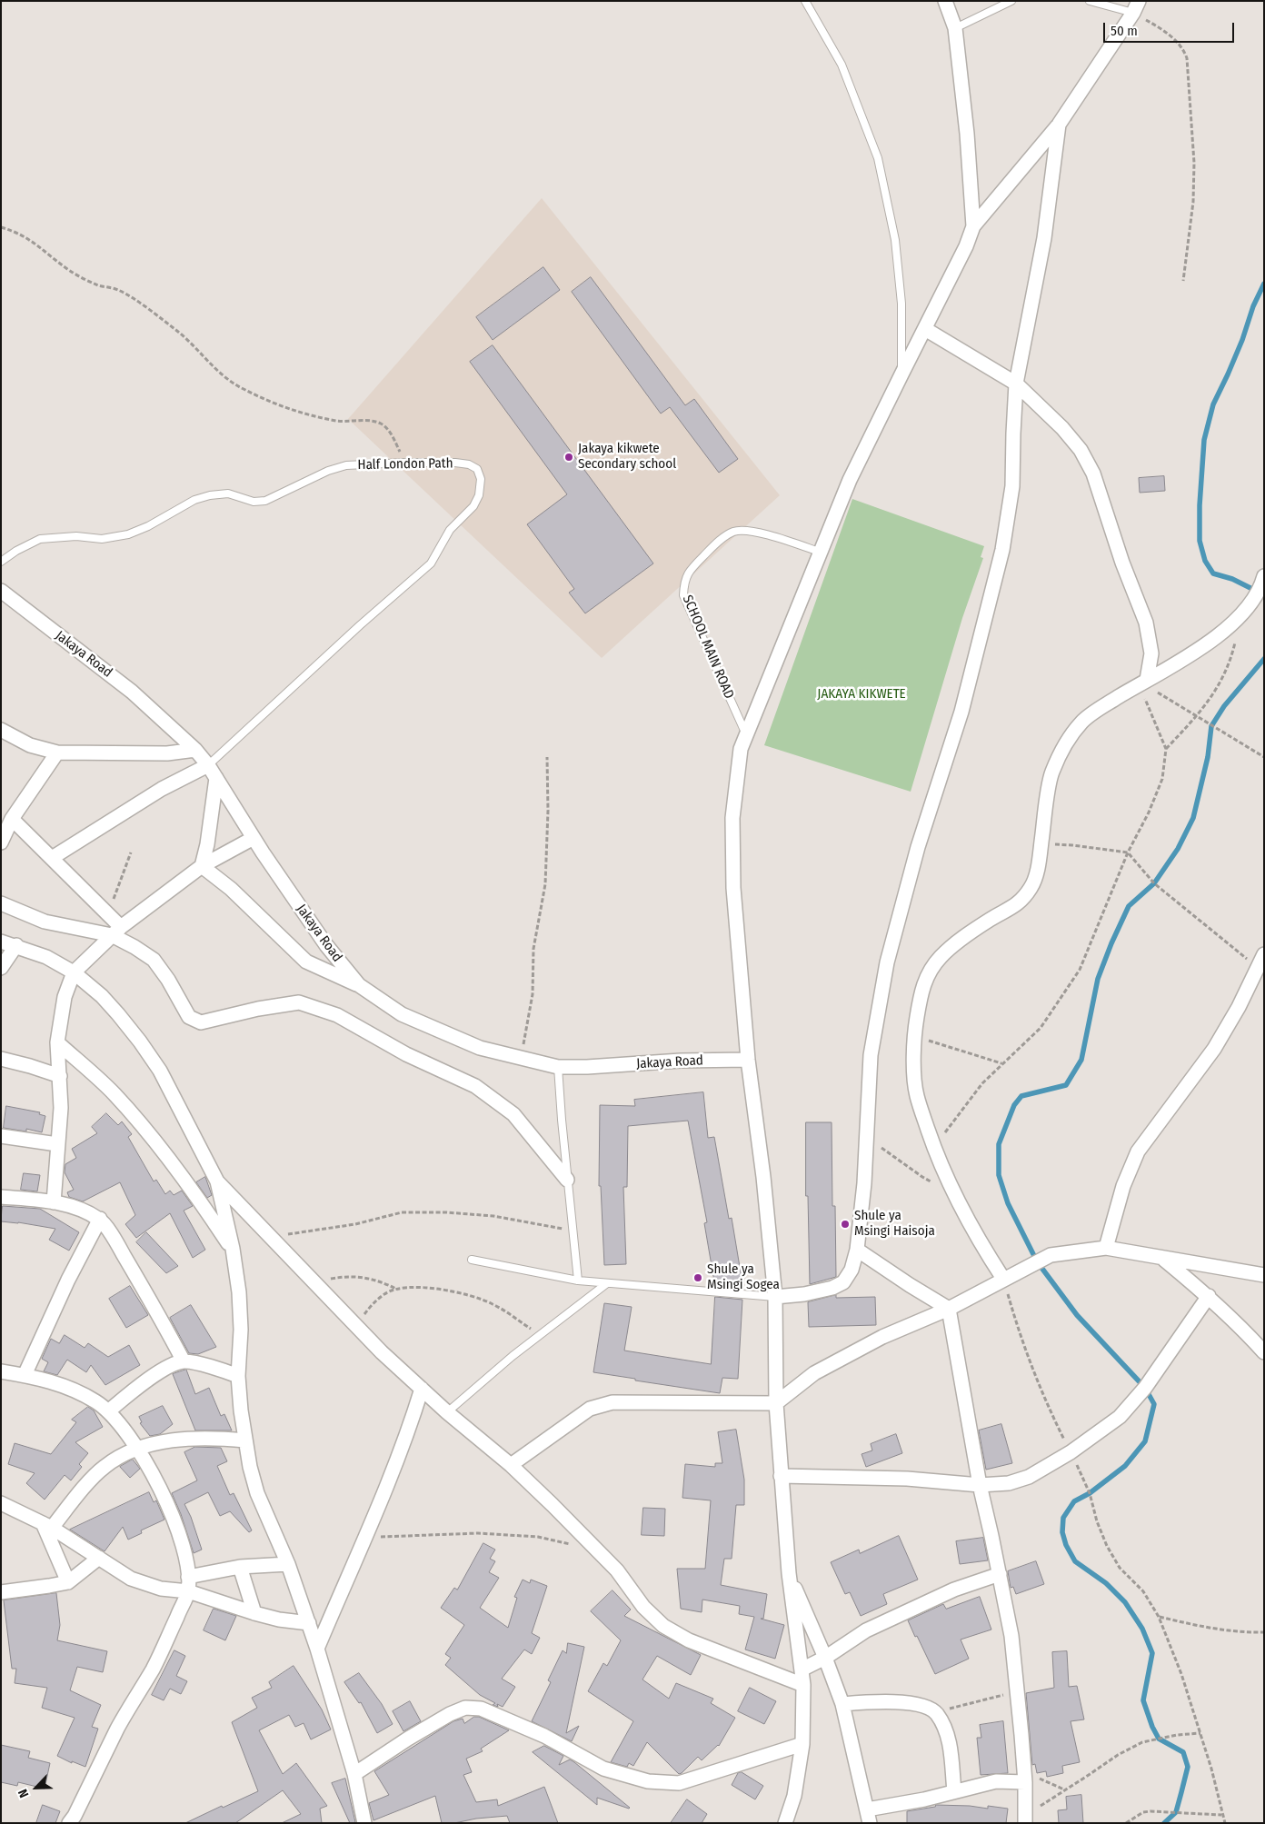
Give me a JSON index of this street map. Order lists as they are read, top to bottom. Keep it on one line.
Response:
{"streets":{"street":["Jakaya Road"],"lane":["Half London Path","SCHOOL MAIN ROAD"]},"crossings":[["Half London Path","Jakaya Road"]],"parks":["JAKAYA KIKWETE"],"places":["Jakaya kikwete Secondary school","Shule ya Msingi Haisoja","Shule ya Msingi Sogea"],"scale_bar":"50 m","north":"bottom left"}
